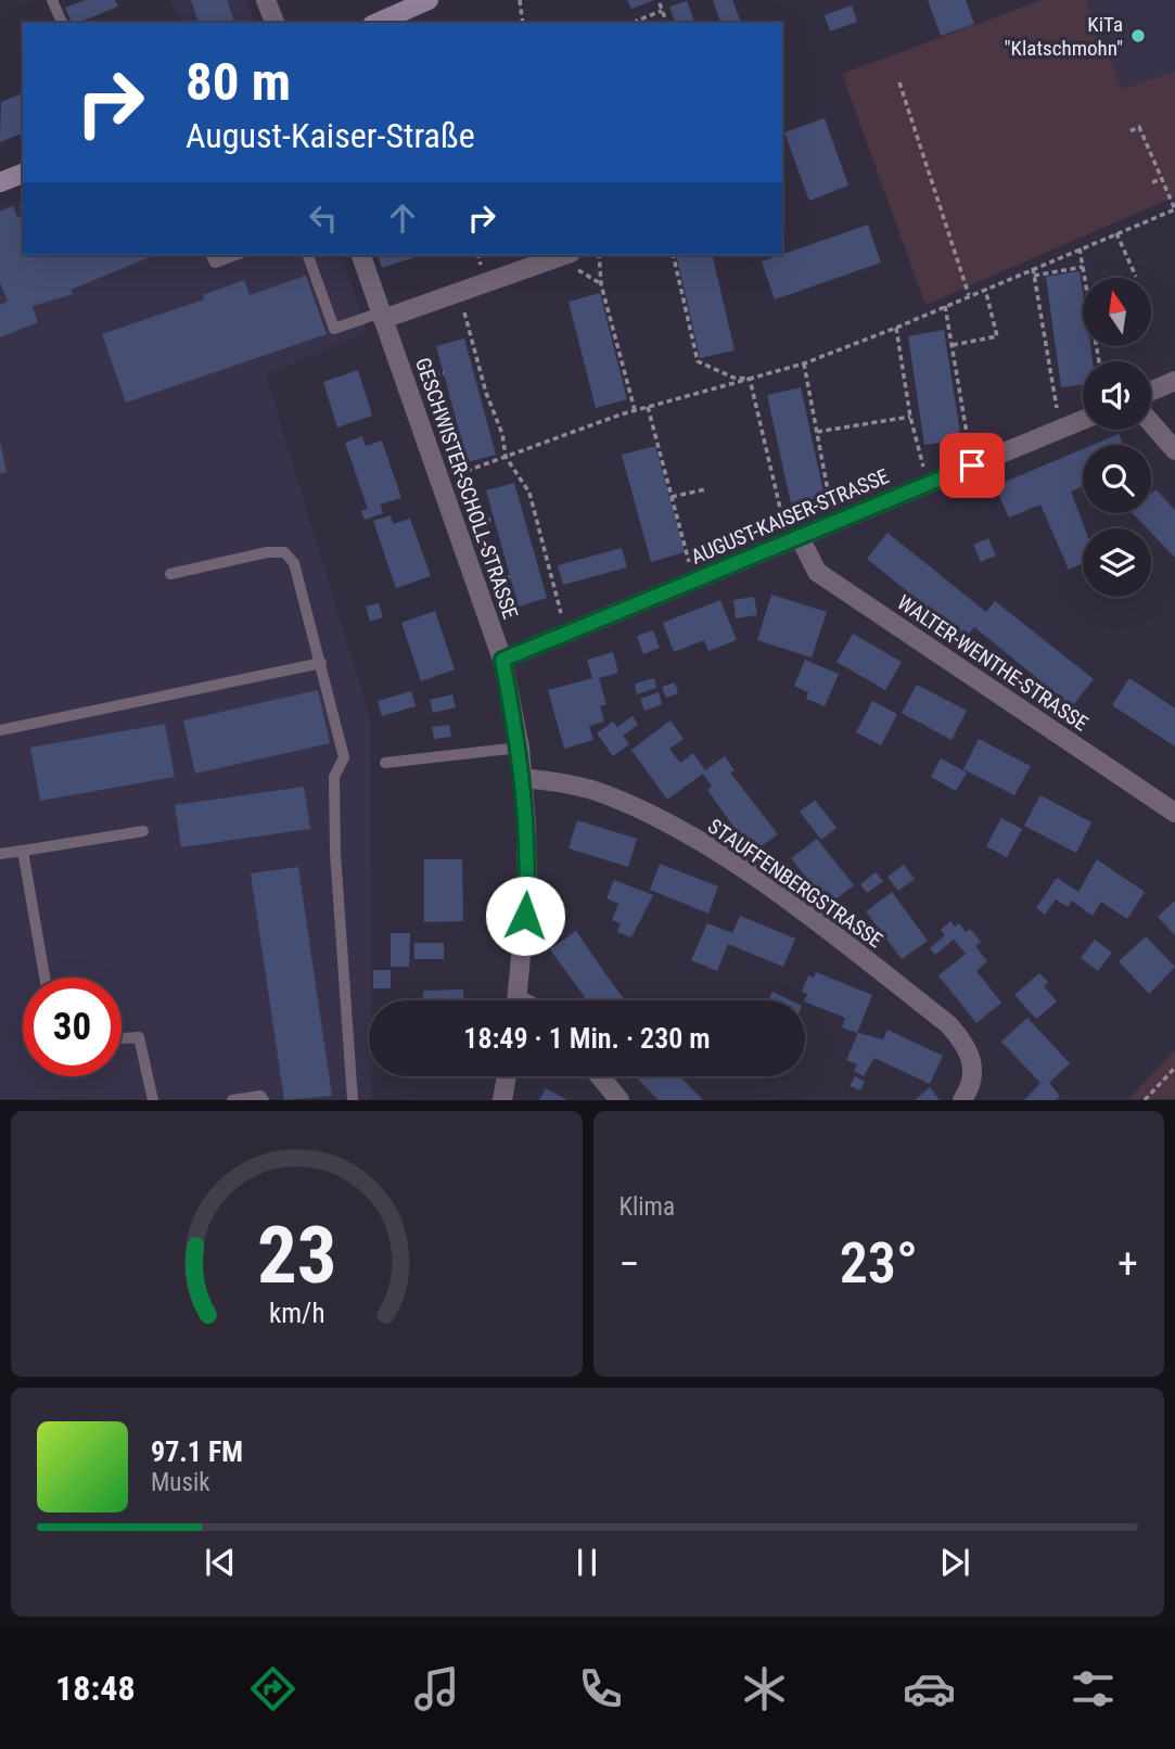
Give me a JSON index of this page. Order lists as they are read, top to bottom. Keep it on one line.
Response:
{"streets":{"street":["GESCHWISTER-SCHOLL-STRASSE","AUGUST-KAISER-STRASSE","WALTER-WENTHE-STRASSE","STAUFFENBERGSTRASSE"]},"crossings":[["GESCHWISTER-SCHOLL-STRASSE","AUGUST-KAISER-STRASSE"],["GESCHWISTER-SCHOLL-STRASSE","STAUFFENBERGSTRASSE"],["AUGUST-KAISER-STRASSE","WALTER-WENTHE-STRASSE"]],"places":["KiTa \"Klatschmohn\""],"north":"top","page":{"turn":["80 m","August-Kaiser-Straße"],"limit":"30","trip":"18:49 · 1 Min. · 230 m","tile":"Klima","heat":["−","23°","+"],"song":["97.1 FM","Musik"],"tabs":"18:48","gauge":["23","km/h"]}}
